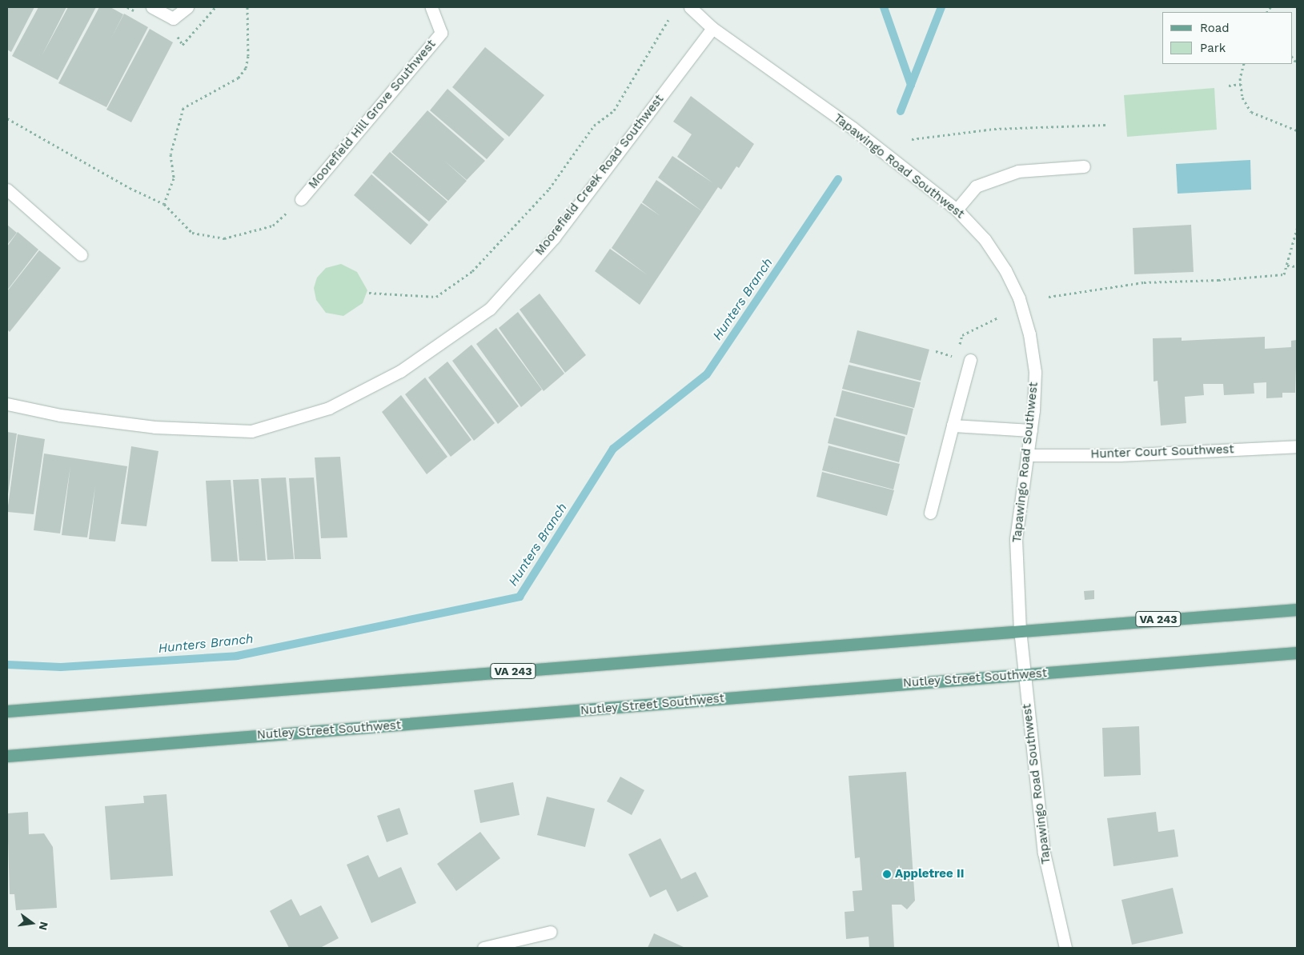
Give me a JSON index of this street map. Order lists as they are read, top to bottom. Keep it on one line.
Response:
{"streets":{"main road":["VA 243","Nutley Street Southwest"],"street":["Moorefield Hill Grove Southwest","Tapawingo Road Southwest","Moorefield Creek Road Southwest","Hunter Court Southwest"]},"crossings":[["Tapawingo Road Southwest","Moorefield Creek Road Southwest"],["Tapawingo Road Southwest","Hunter Court Southwest"],["Tapawingo Road Southwest","VA 243"],["Tapawingo Road Southwest","Nutley Street Southwest"]],"water":["Hunters Branch"],"places":["Appletree II"],"legend":["Road","Park"],"north":"right"}
